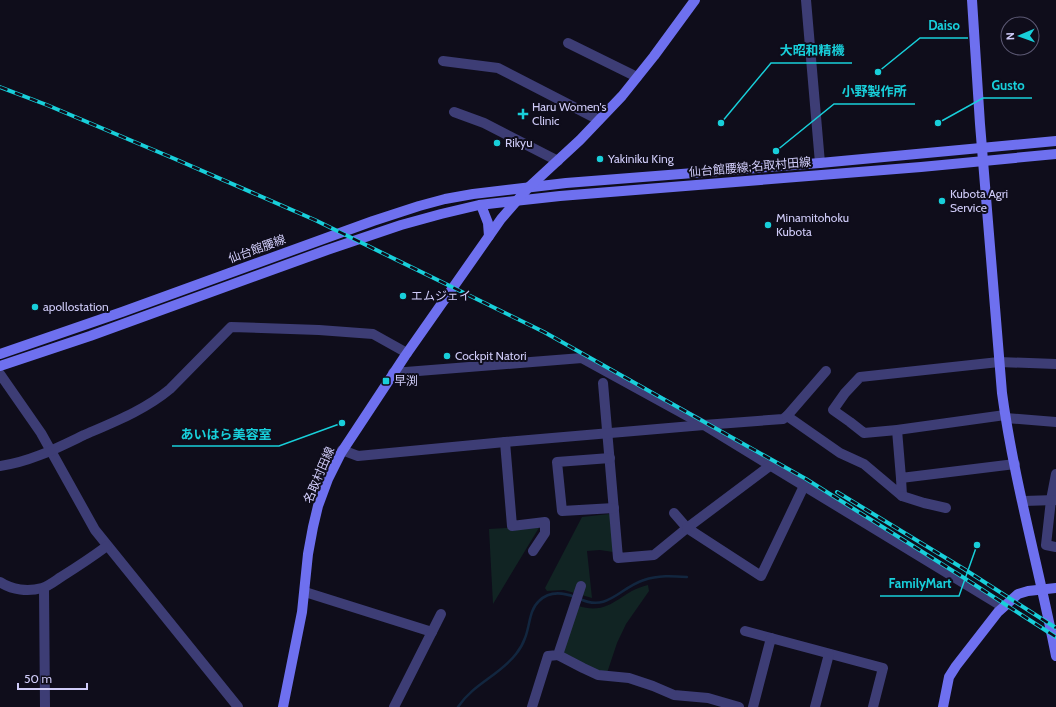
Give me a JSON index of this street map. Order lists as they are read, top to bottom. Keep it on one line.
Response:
{"streets":{"main road":["仙台館腰線;名取村田線","仙台館腰線","名取村田線"]},"crossings":[["仙台館腰線;名取村田線","仙台館腰線"],["仙台館腰線;名取村田線","名取村田線"],["仙台館腰線","名取村田線"]],"places":{"other":["Daiso","大昭和精機","Gusto","Rikyu","小野製作所","Yakiniku King","Kubota Agri Service","Minamitohoku Kubota","エムジェイ","apollostation","Cockpit Natori","あいはら美容室","FamilyMart"],"health":["Haru Women's Clinic"],"transit":["早渕"]},"scale_bar":"50 m","north":"left"}
